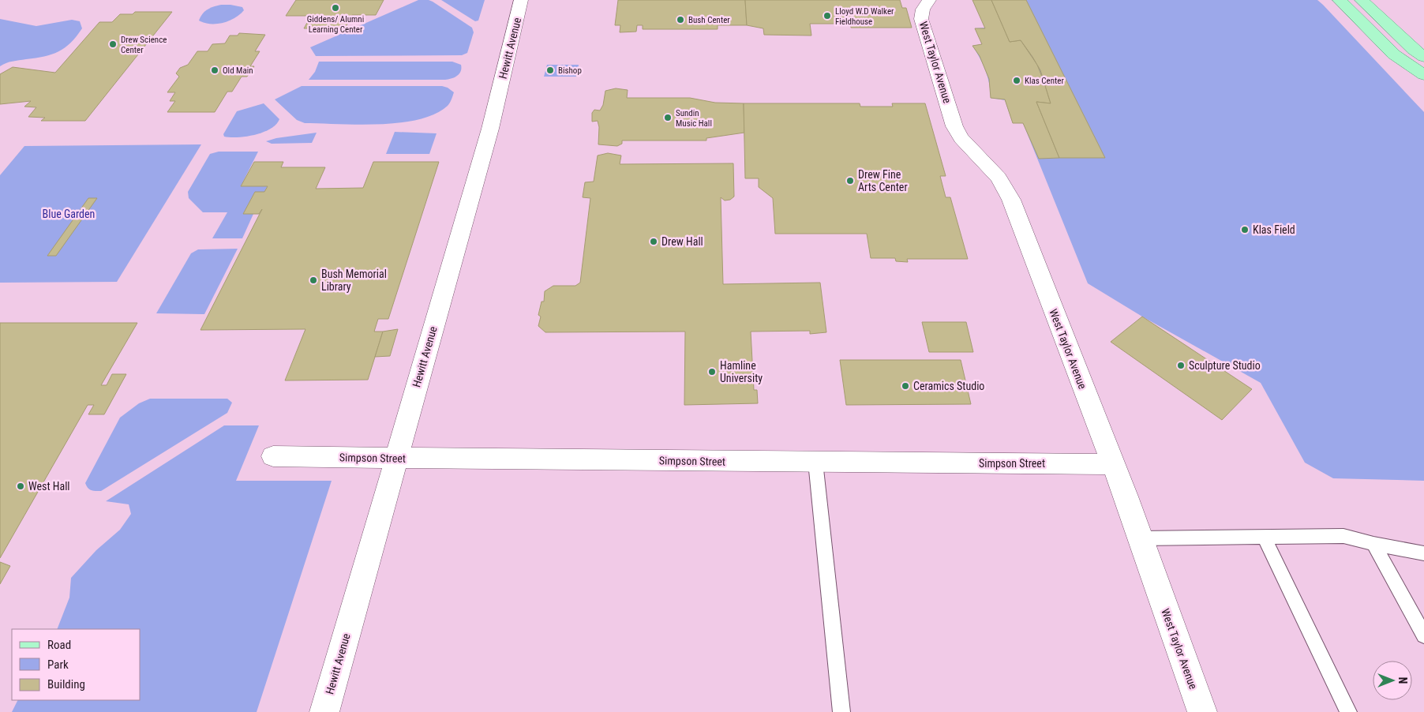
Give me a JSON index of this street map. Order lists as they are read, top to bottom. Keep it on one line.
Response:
{"streets":{"street":["Hewitt Avenue","West Taylor Avenue","Simpson Street"]},"crossings":[["Hewitt Avenue","Simpson Street"],["West Taylor Avenue","Simpson Street"]],"parks":["Blue Garden"],"places":["Giddens/ Alumni Learning Center","Lloyd W.D Walker Fieldhouse","Bush Center","Drew Science Center","Old Main","Bishop","Klas Center","Sundin Music Hall","Drew Fine Arts Center","Klas Field","Drew Hall","Bush Memorial Library","Sculpture Studio","Hamline University","Ceramics Studio","West Hall"],"legend":["Road","Park","Building"],"north":"right"}
